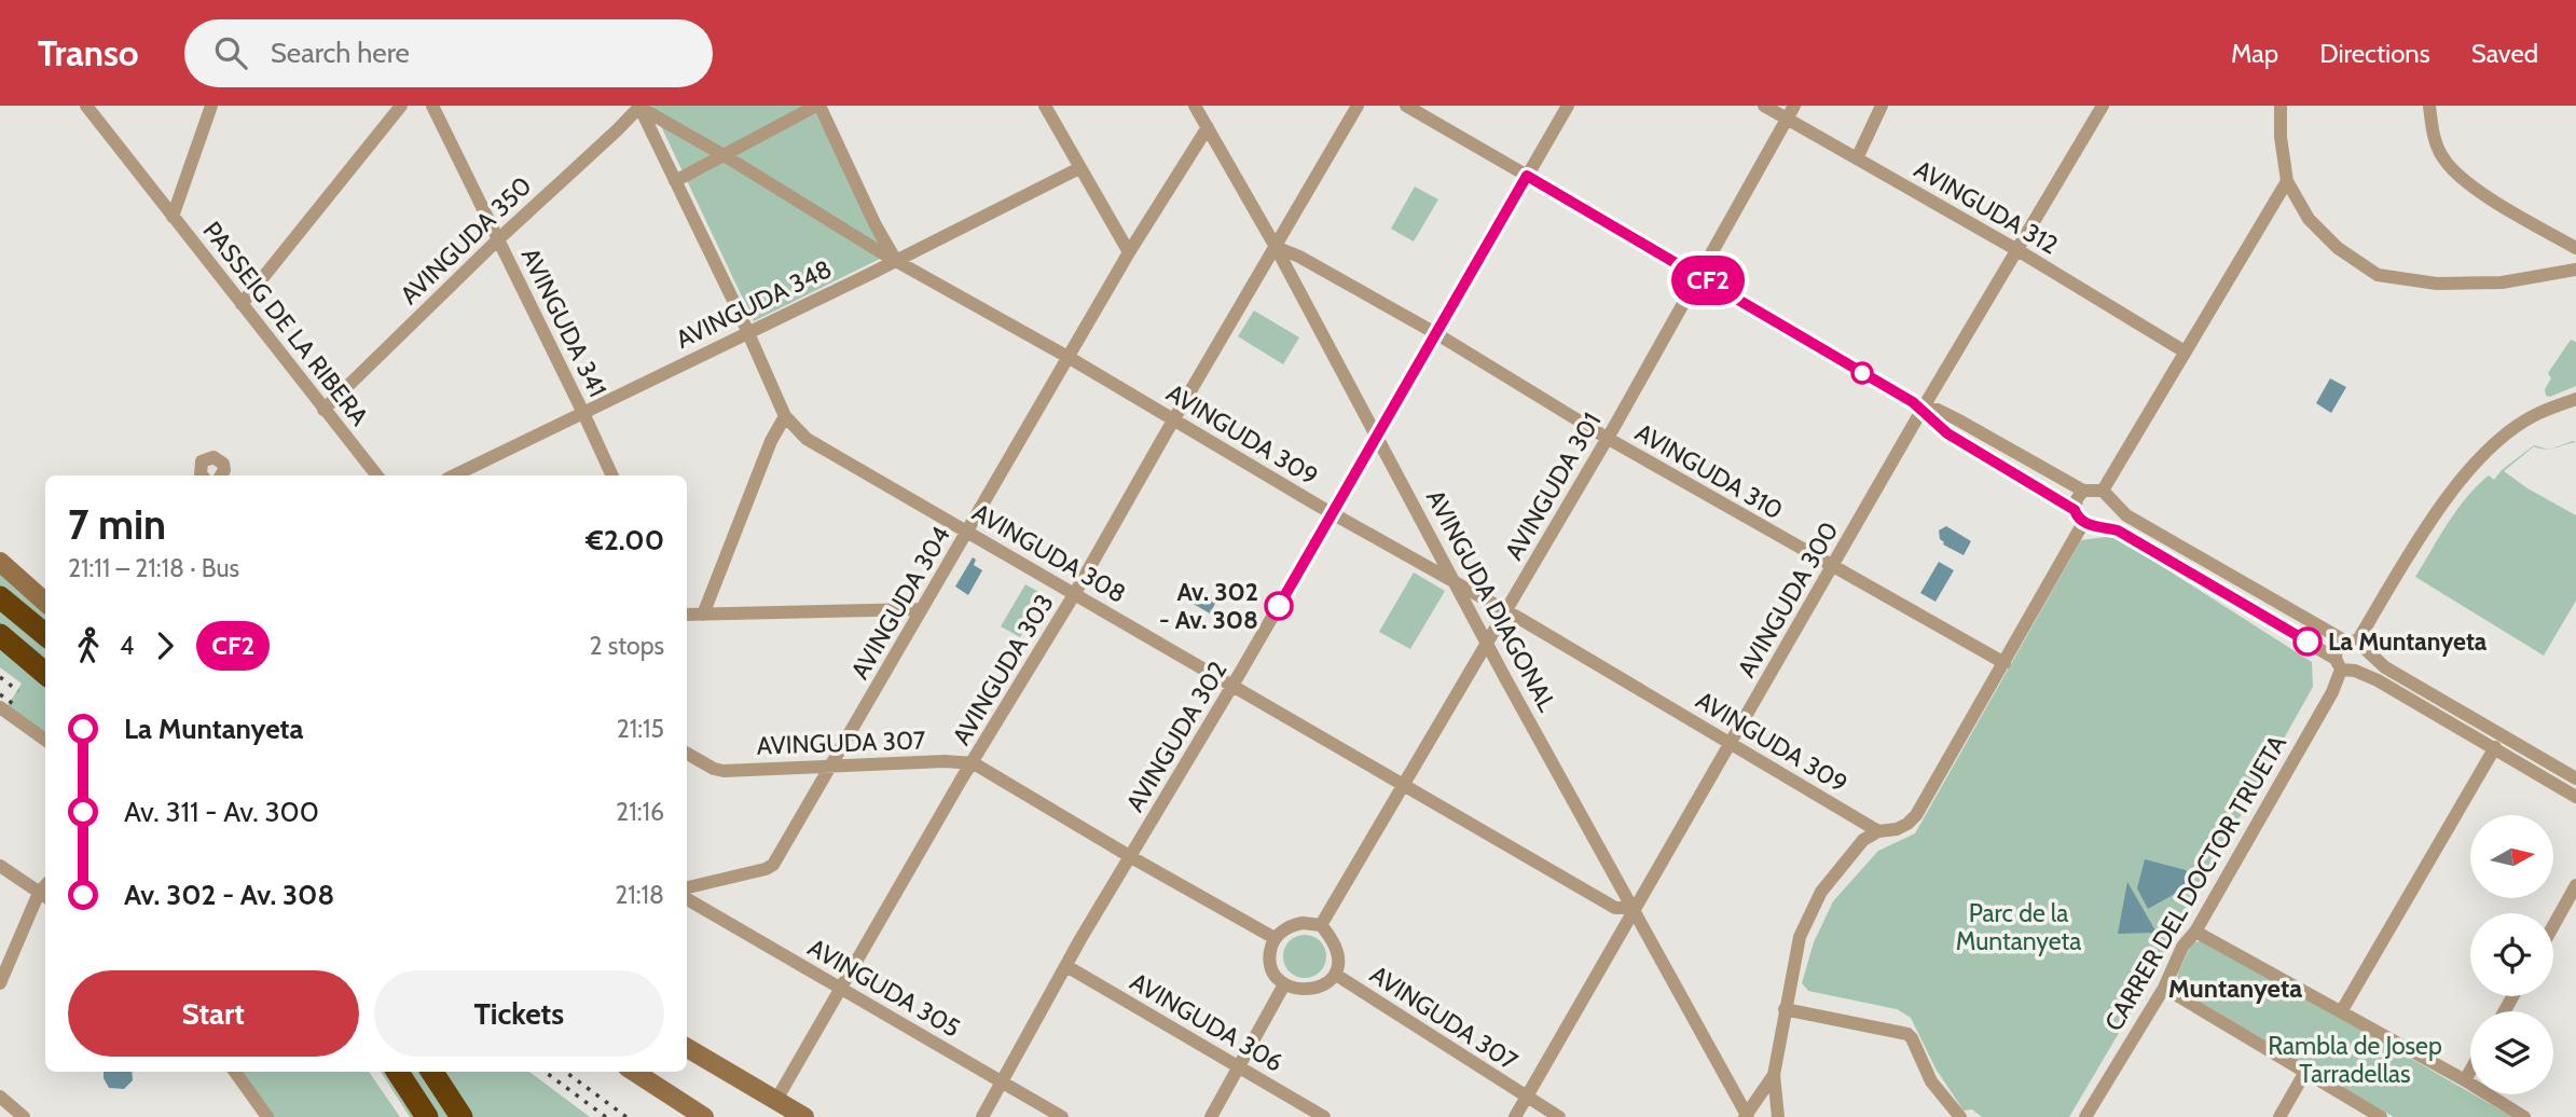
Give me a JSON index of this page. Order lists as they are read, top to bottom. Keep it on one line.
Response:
{"streets":{"street":["AVINGUDA 312","AVINGUDA 350","AVINGUDA 348","AVINGUDA 341","PASSEIG DE LA RIBERA","AVINGUDA 309","AVINGUDA 310","AVINGUDA 301","AVINGUDA 308","AVINGUDA 300","AVINGUDA DIAGONAL","AVINGUDA 304","AVINGUDA 303","AVINGUDA 302","AVINGUDA 307","CARRER DEL DOCTOR TRUETA","AVINGUDA 305","AVINGUDA 306"]},"crossings":[["AVINGUDA 312","AVINGUDA 301"],["AVINGUDA 312","AVINGUDA 300"],["AVINGUDA 350","AVINGUDA 341"],["AVINGUDA 350","PASSEIG DE LA RIBERA"],["AVINGUDA 350","AVINGUDA 309"],["AVINGUDA 350","AVINGUDA 308"],["AVINGUDA 348","AVINGUDA 341"],["AVINGUDA 348","AVINGUDA 309"],["AVINGUDA 348","AVINGUDA 308"],["AVINGUDA 309","AVINGUDA 301"],["AVINGUDA 309","AVINGUDA 308"],["AVINGUDA 309","AVINGUDA 300"],["AVINGUDA 309","AVINGUDA DIAGONAL"],["AVINGUDA 309","AVINGUDA 304"],["AVINGUDA 309","AVINGUDA 303"],["AVINGUDA 309","AVINGUDA 302"],["AVINGUDA 310","AVINGUDA 301"],["AVINGUDA 310","AVINGUDA 300"],["AVINGUDA 310","AVINGUDA DIAGONAL"],["AVINGUDA 310","AVINGUDA 303"],["AVINGUDA 310","AVINGUDA 302"],["AVINGUDA 301","AVINGUDA 308"],["AVINGUDA 301","AVINGUDA DIAGONAL"],["AVINGUDA 301","AVINGUDA 307"],["AVINGUDA 308","AVINGUDA 300"],["AVINGUDA 308","AVINGUDA DIAGONAL"],["AVINGUDA 308","AVINGUDA 304"],["AVINGUDA 308","AVINGUDA 303"],["AVINGUDA 308","AVINGUDA 302"],["AVINGUDA 300","AVINGUDA DIAGONAL"],["AVINGUDA 300","AVINGUDA 307"],["AVINGUDA DIAGONAL","AVINGUDA 304"],["AVINGUDA DIAGONAL","AVINGUDA 303"],["AVINGUDA DIAGONAL","AVINGUDA 302"],["AVINGUDA 304","AVINGUDA 307"],["AVINGUDA 303","AVINGUDA 307"],["AVINGUDA 303","AVINGUDA 305"],["AVINGUDA 302","AVINGUDA 307"],["AVINGUDA 302","AVINGUDA 305"],["AVINGUDA 302","AVINGUDA 306"]],"districts":["Muntanyeta"],"parks":["Parc de la Muntanyeta","Rambla de Josep Tarradellas"],"places":["Av. 302 - Av. 308","La Muntanyeta"],"lines":["bus line CF2"],"north":"right","page":{"header":"Transo","search":"Search here","nav":["Map","Directions","Saved"],"on_map":"CF2","heading":["7 min","21:11 – 21:18 · Bus","€2.00"],"legs":["4","CF2","2 stops"],"list":[{"name":"La Muntanyeta","value":"21:15"},{"name":"Av. 311 - Av. 300","value":"21:16"},{"name":"Av. 302 - Av. 308","value":"21:18"}],"buttons":["Start","Tickets"]}}
